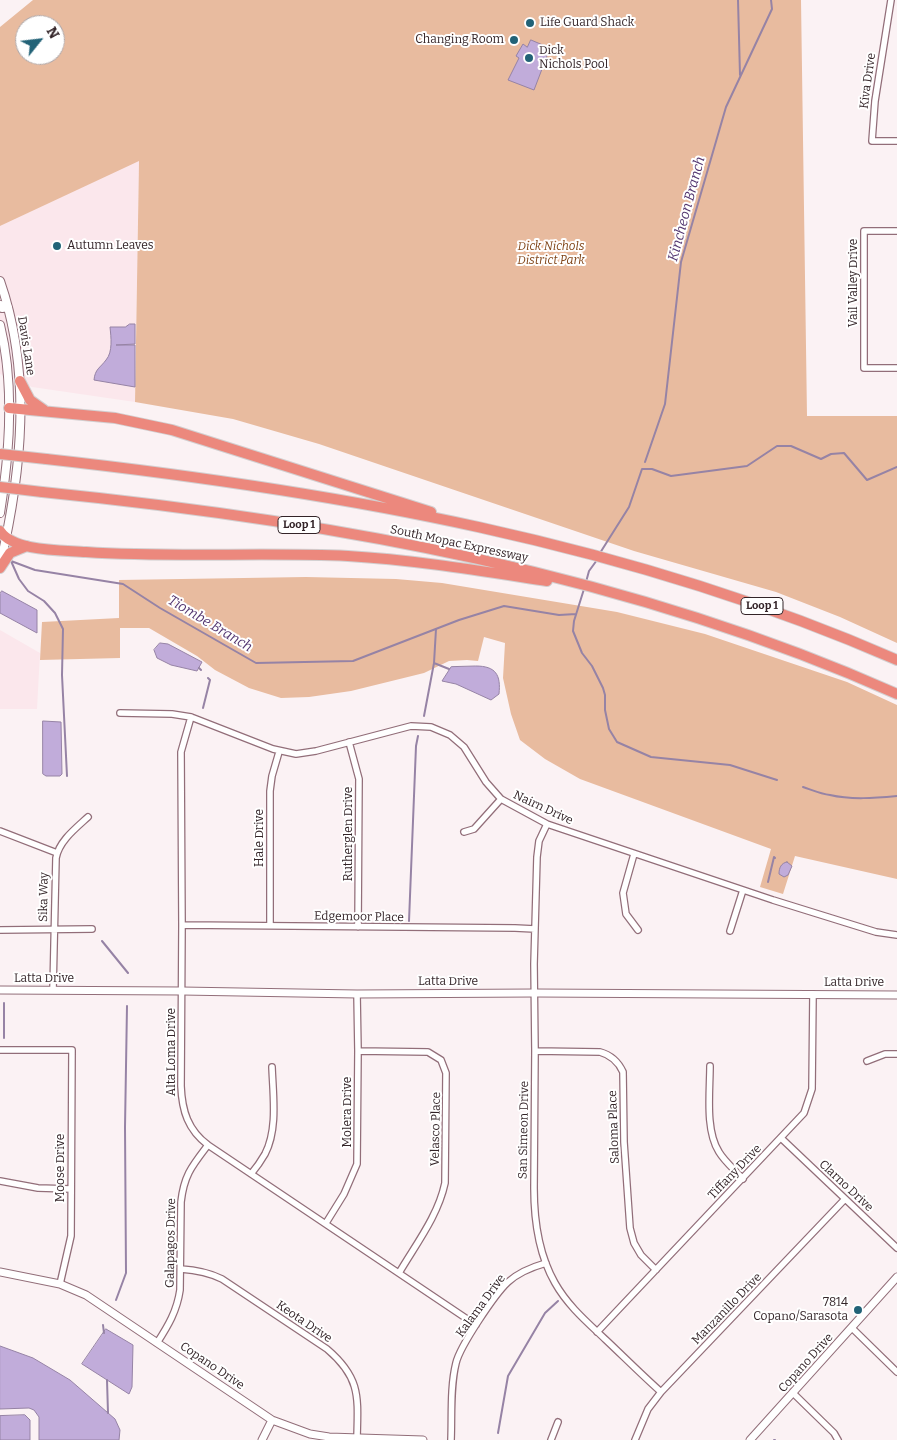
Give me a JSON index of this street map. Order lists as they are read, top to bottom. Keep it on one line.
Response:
{"streets":{"highway":["Loop 1","South Mopac Expressway"],"main road":["Davis Lane"],"street":["Kiva Drive","Vail Valley Drive","Nairn Drive","Rutherglen Drive","Hale Drive","Sika Way","Edgemoor Place","Latta Drive","Alta Loma Drive","Molera Drive","Saloma Place","Velasco Place","San Simeon Drive","Moose Drive","Tiffany Drive","Clarno Drive","Galapagos Drive","Kalama Drive","Manzanillo Drive","Keota Drive","Copano Drive"]},"crossings":[["Nairn Drive","Rutherglen Drive"],["Nairn Drive","Hale Drive"],["Nairn Drive","Alta Loma Drive"],["Nairn Drive","San Simeon Drive"],["Rutherglen Drive","Edgemoor Place"],["Hale Drive","Edgemoor Place"],["Sika Way","Latta Drive"],["Edgemoor Place","Alta Loma Drive"],["Edgemoor Place","San Simeon Drive"],["Latta Drive","Alta Loma Drive"],["Latta Drive","Molera Drive"],["Latta Drive","San Simeon Drive"],["Latta Drive","Tiffany Drive"],["Alta Loma Drive","Molera Drive"],["Alta Loma Drive","Velasco Place"],["Alta Loma Drive","Galapagos Drive"],["Alta Loma Drive","Kalama Drive"],["Molera Drive","Velasco Place"],["Saloma Place","San Simeon Drive"],["Saloma Place","Tiffany Drive"],["San Simeon Drive","Tiffany Drive"],["San Simeon Drive","Kalama Drive"],["San Simeon Drive","Manzanillo Drive"],["Moose Drive","Copano Drive"],["Tiffany Drive","Clarno Drive"],["Clarno Drive","Manzanillo Drive"],["Galapagos Drive","Keota Drive"],["Galapagos Drive","Copano Drive"],["Keota Drive","Copano Drive"]],"water":["Kincheon Branch","Tiombe Branch"],"parks":["Dick Nichols District Park"],"places":["Life Guard Shack","Changing Room","Dick Nichols Pool","Autumn Leaves","7814 Copano/Sarasota"],"north":"top right"}
